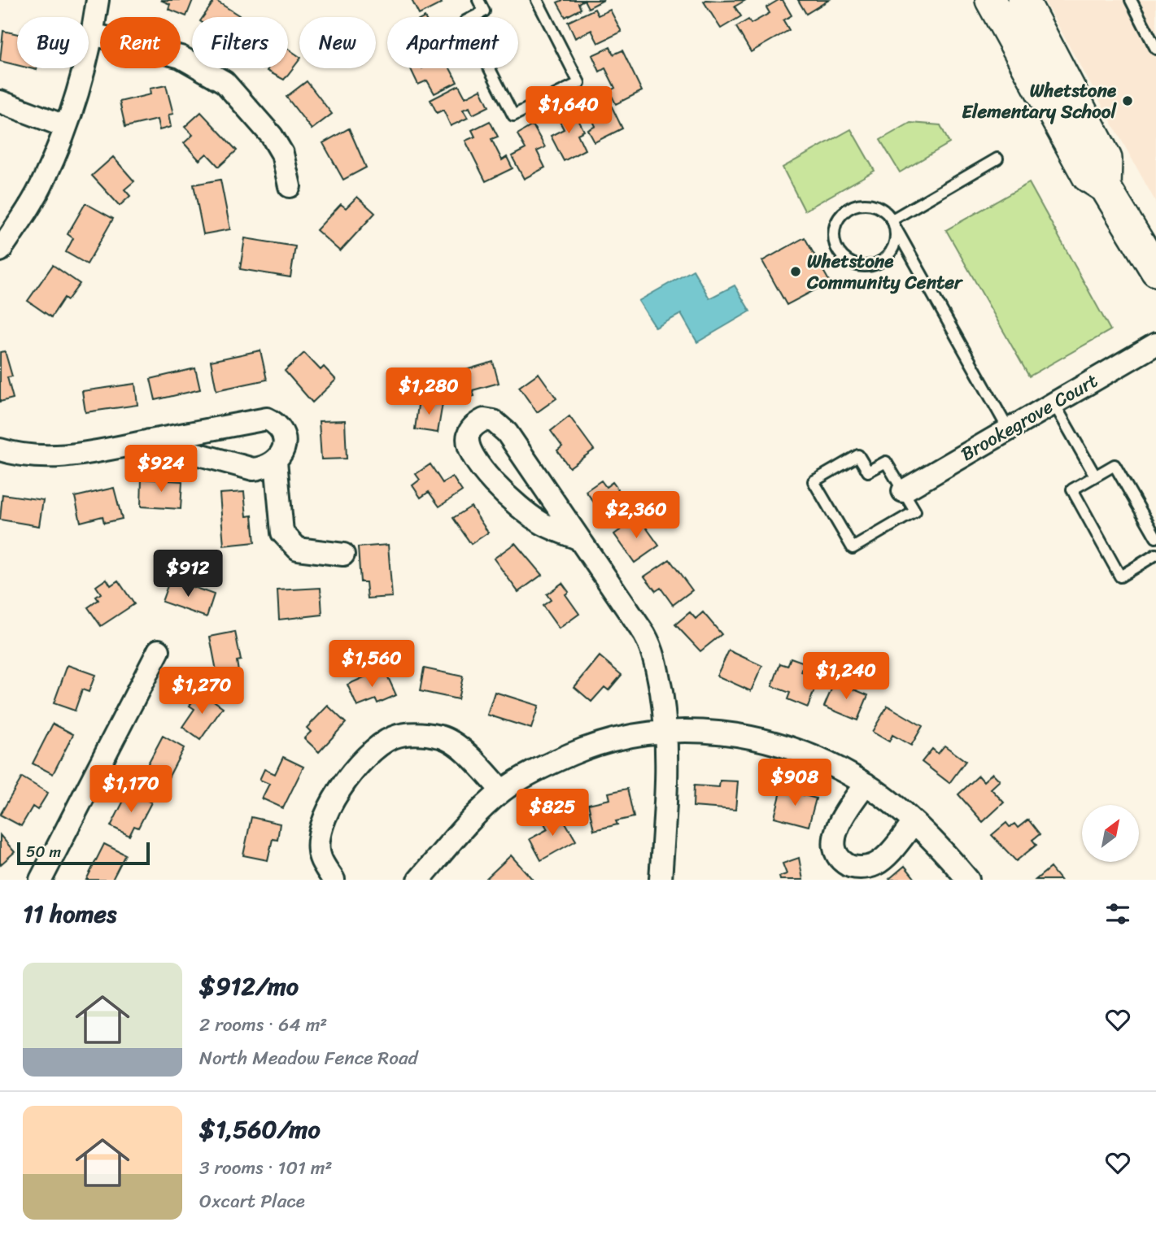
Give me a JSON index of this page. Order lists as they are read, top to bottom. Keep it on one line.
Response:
{"streets":{"street":["Brookegrove Court"]},"places":["Whetstone Elementary School","Whetstone Community Center"],"scale_bar":"50 m","north":"top right","page":{"chip":["Buy","Rent","Filters","New","Apartment"],"price":["$1,640","$1,280","$924","$2,360","$912","$1,560","$1,240","$1,270","$908","$1,170","$825"],"scale":"50 m","heading":"11 homes","list":[{"name":"$912/mo","note":"2 rooms · 64 m² · North Meadow Fence Road"},{"name":"$1,560/mo","note":"3 rooms · 101 m² · Oxcart Place"}]}}
